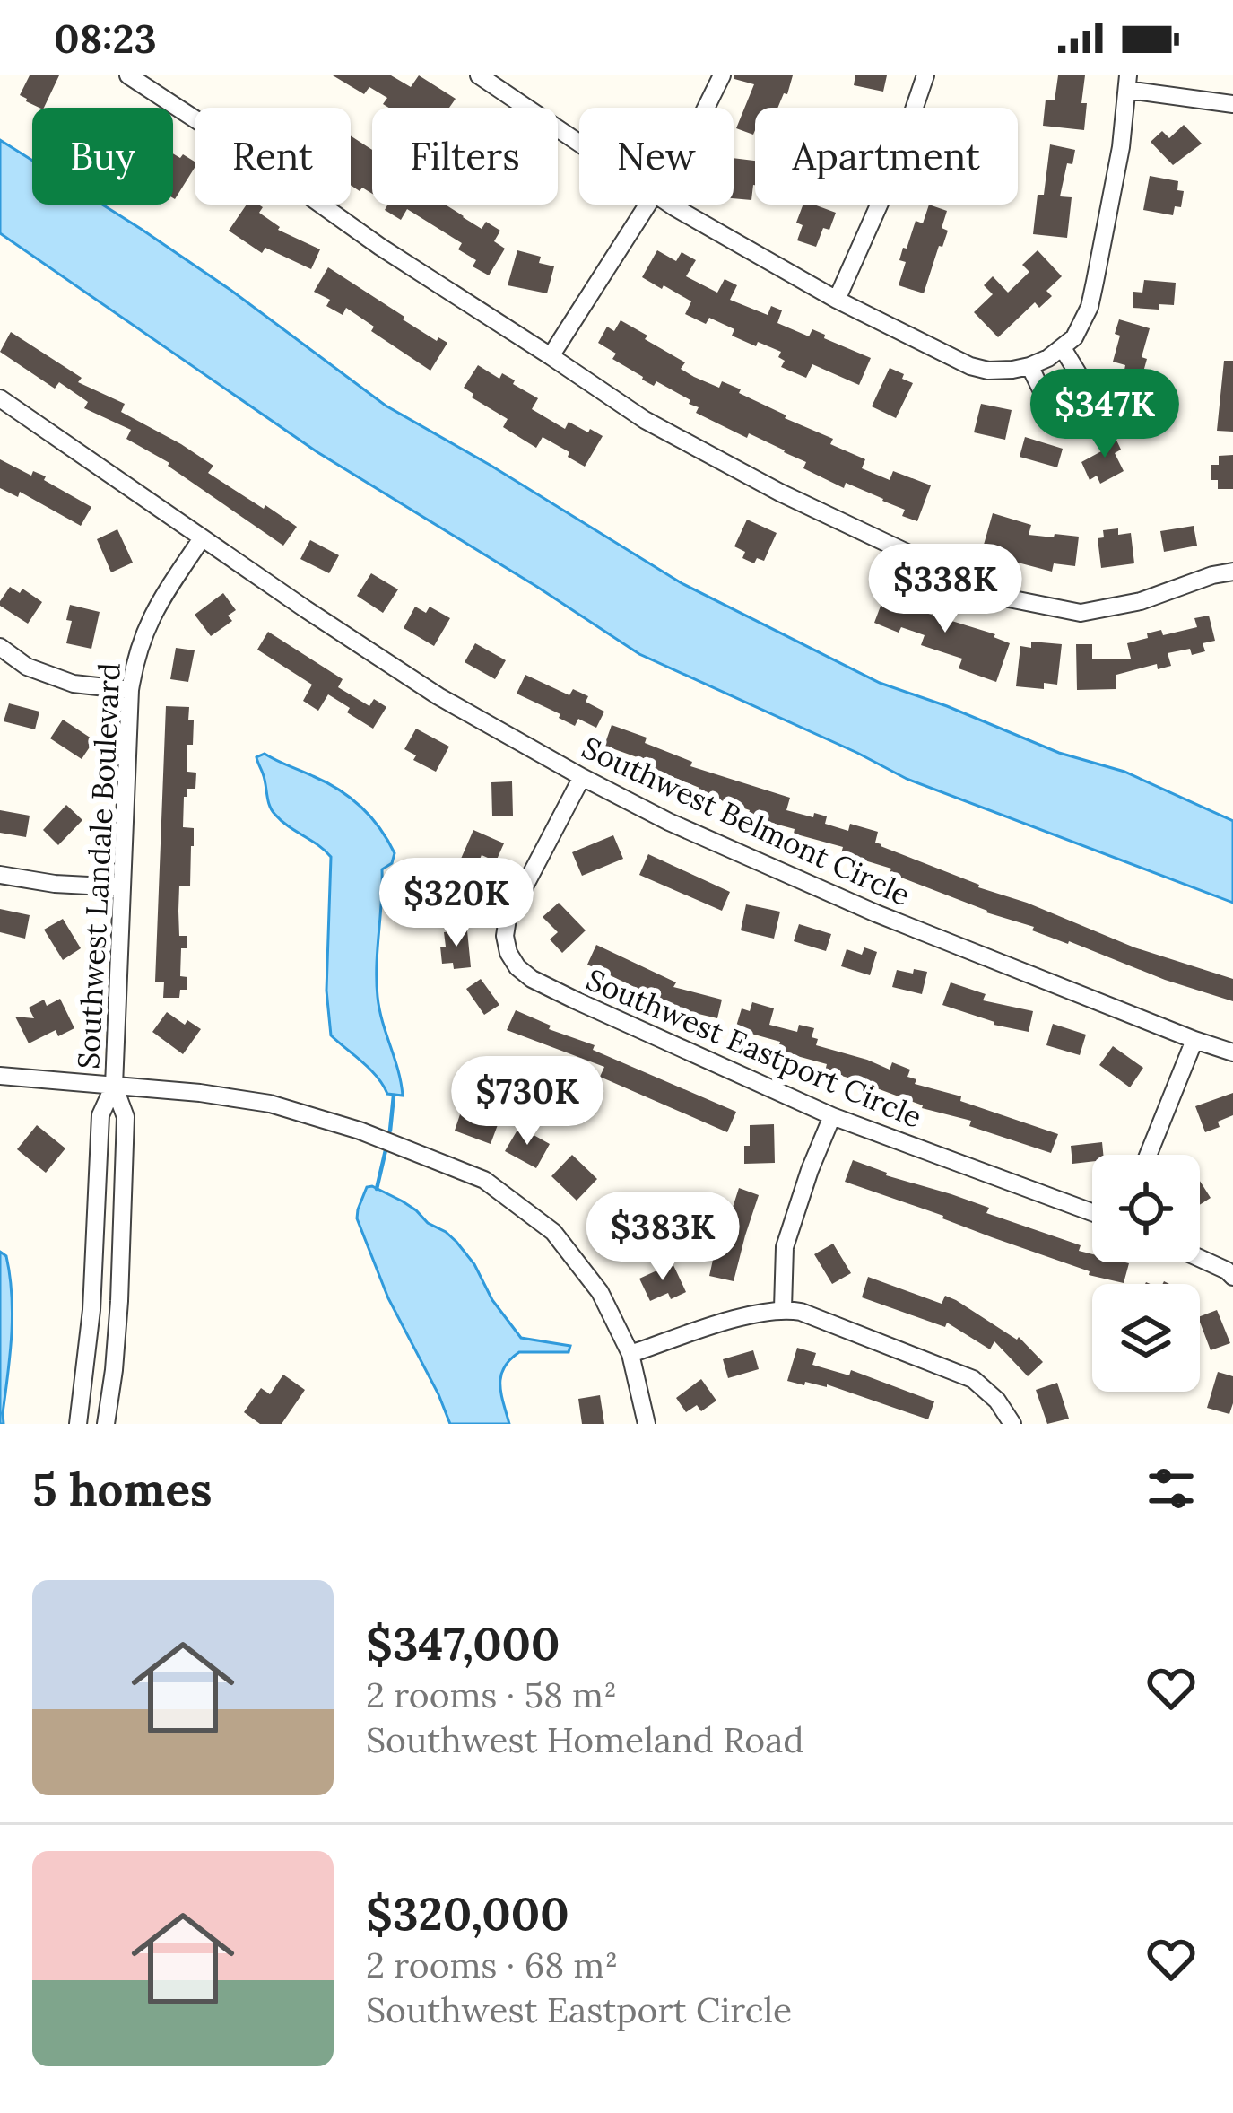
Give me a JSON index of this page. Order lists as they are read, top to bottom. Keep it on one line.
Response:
{"streets":{"street":["Southwest Belmont Circle","Southwest Landale Boulevard","Southwest Eastport Circle"]},"crossings":[["Southwest Belmont Circle","Southwest Landale Boulevard"],["Southwest Belmont Circle","Southwest Eastport Circle"]],"page":{"status":"08:23","chip":["Buy","Rent","Filters","New","Apartment"],"price":["$347K","$338K","$320K","$730K","$383K"],"heading":"5 homes","list":[{"name":"$347,000","note":"2 rooms · 58 m² · Southwest Homeland Road"},{"name":"$320,000","note":"2 rooms · 68 m² · Southwest Eastport Circle"}]}}
